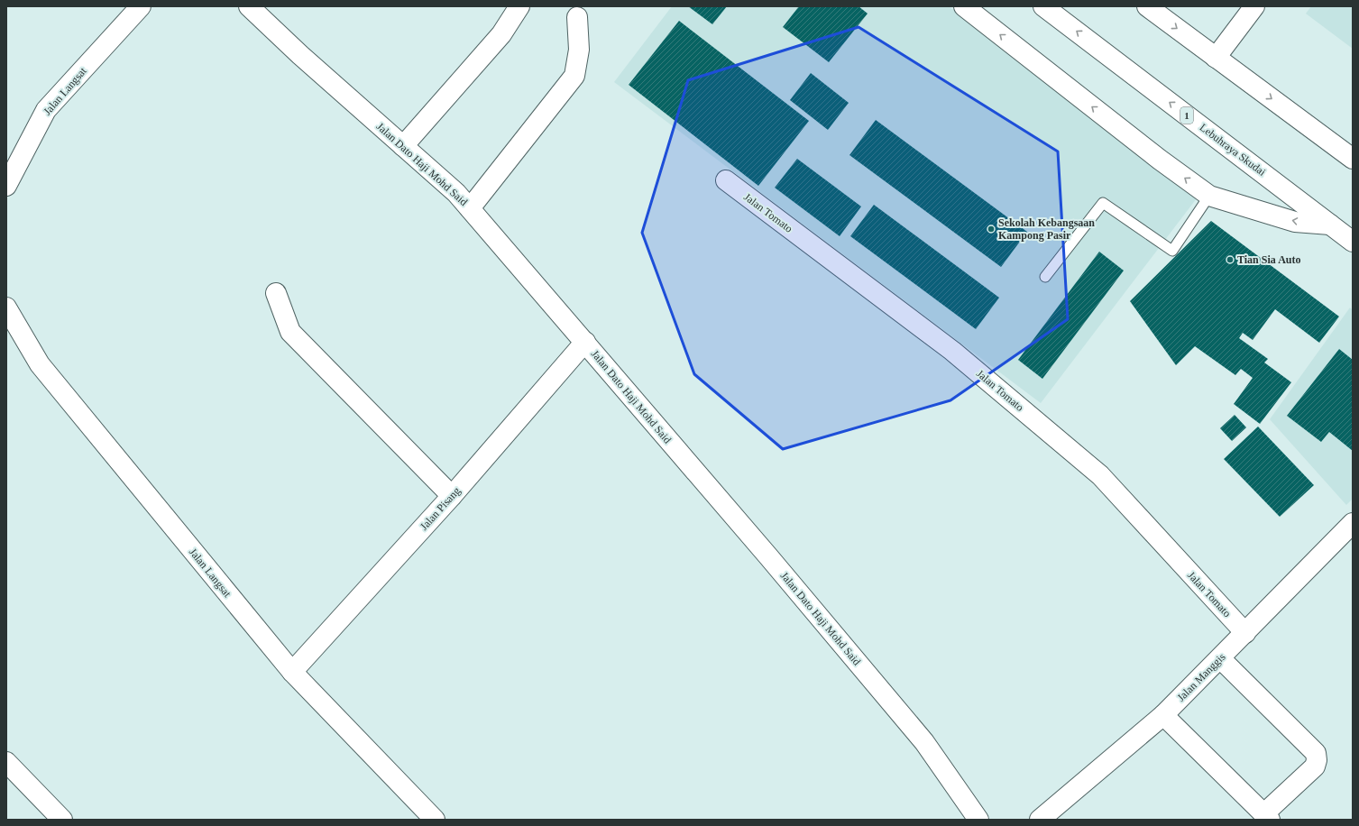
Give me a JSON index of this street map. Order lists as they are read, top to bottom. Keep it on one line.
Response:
{"streets":{"main road":["Jalan Langsat","1","Lebuhraya Skudai","Jalan Dato Haji Mohd Said","Jalan Tomato","Jalan Pisang","Jalan Manggis"]},"crossings":[["Jalan Langsat","Jalan Pisang"],["Jalan Dato Haji Mohd Said","Jalan Pisang"],["Jalan Tomato","Jalan Manggis"]],"places":["Sekolah Kebangsaan Kampong Pasir","Tian Sia Auto"]}
